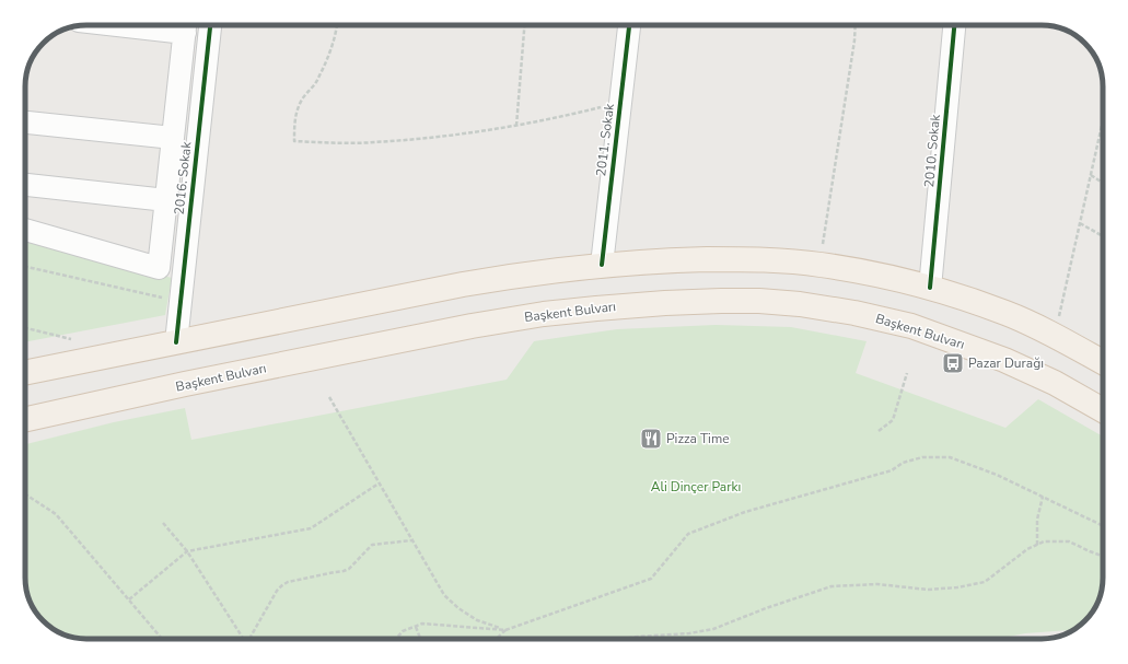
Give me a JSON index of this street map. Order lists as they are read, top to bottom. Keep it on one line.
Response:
{"streets":{"main road":["Başkent Bulvarı"],"street":["2011. Sokak","2010. Sokak","2016. Sokak"]},"parks":["Ali Dinçer Parkı"],"places":{"bus stop":["Pazar Durağı"],"restaurant":["Pizza Time"]}}
